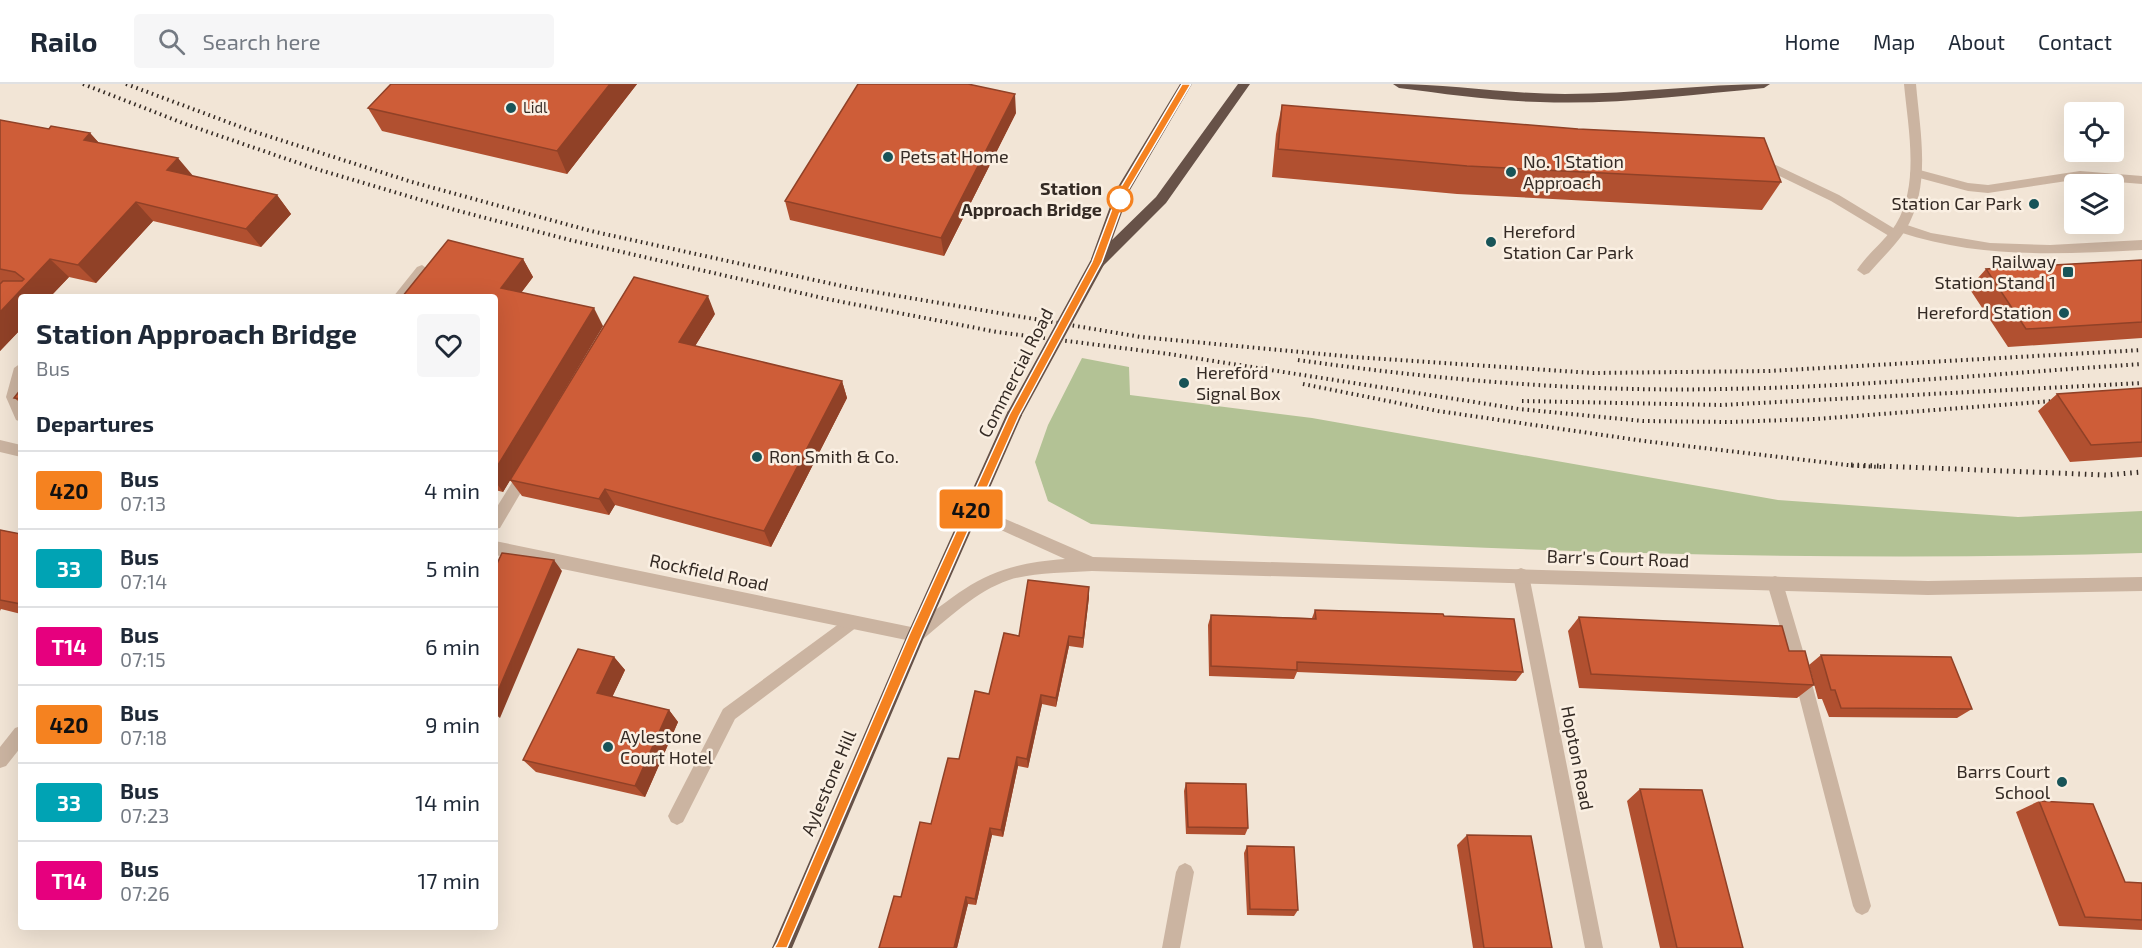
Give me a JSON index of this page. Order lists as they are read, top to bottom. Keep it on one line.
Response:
{"streets":{"highway":["Commercial Road","Aylestone Hill"],"street":["Barr's Court Road","Rockfield Road","Hopton Road"]},"crossings":[["Commercial Road","Barr's Court Road"],["Commercial Road","Rockfield Road"],["Commercial Road","Aylestone Hill"],["Barr's Court Road","Rockfield Road"],["Barr's Court Road","Hopton Road"],["Barr's Court Road","Aylestone Hill"],["Rockfield Road","Aylestone Hill"]],"places":{"other":["Lidl","Pets at Home","No. 1 Station Approach","Station Approach Bridge","Station Car Park","Hereford Station Car Park","Hereford Station","Hereford Signal Box","Ron Smith & Co.","Aylestone Court Hotel","Barrs Court School"],"transit":["Railway Station Stand 1"]},"lines":["bus line 420"],"page":{"header":"Railo","search":"Search here","nav":["Home","Map","About","Contact"],"on_map":"420","heading":[["Station Approach Bridge","Bus"],"Departures"],"list":[{"mark":"420","name":"Bus","note":"07:13","value":"4 min"},{"mark":"33","name":"Bus","note":"07:14","value":"5 min"},{"mark":"T14","name":"Bus","note":"07:15","value":"6 min"},{"mark":"420","name":"Bus","note":"07:18","value":"9 min"},{"mark":"33","name":"Bus","note":"07:23","value":"14 min"},{"mark":"T14","name":"Bus","note":"07:26","value":"17 min"}]}}
